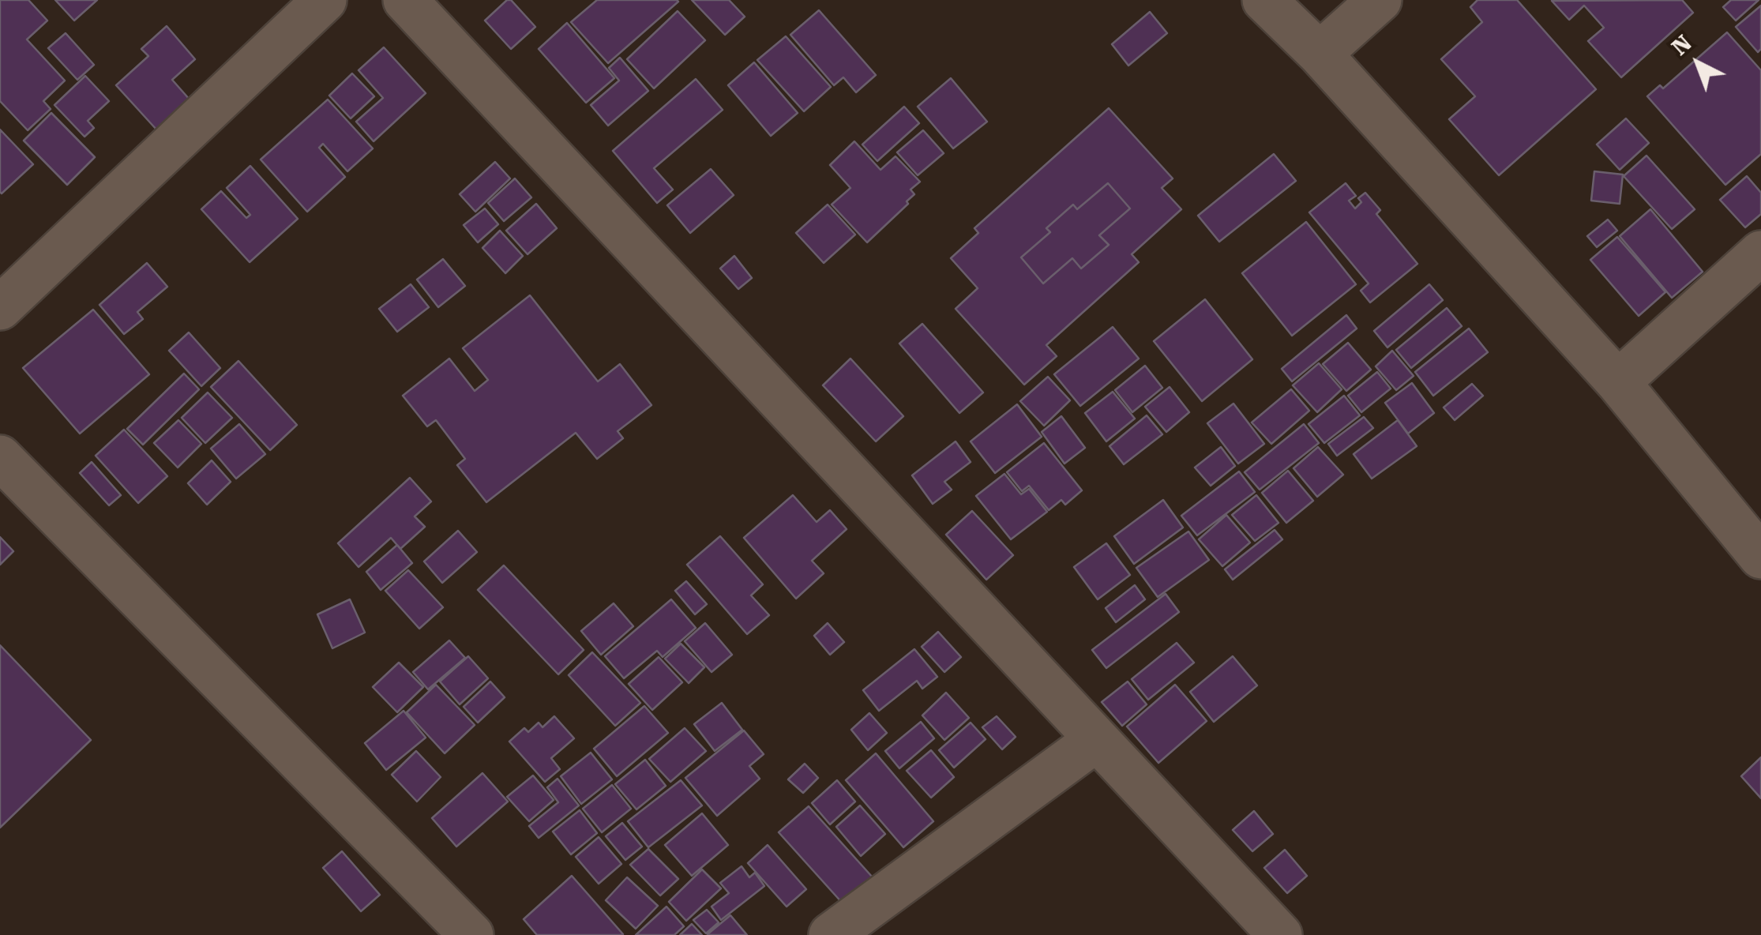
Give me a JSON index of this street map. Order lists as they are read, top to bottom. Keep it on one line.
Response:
{"north":"top left"}
